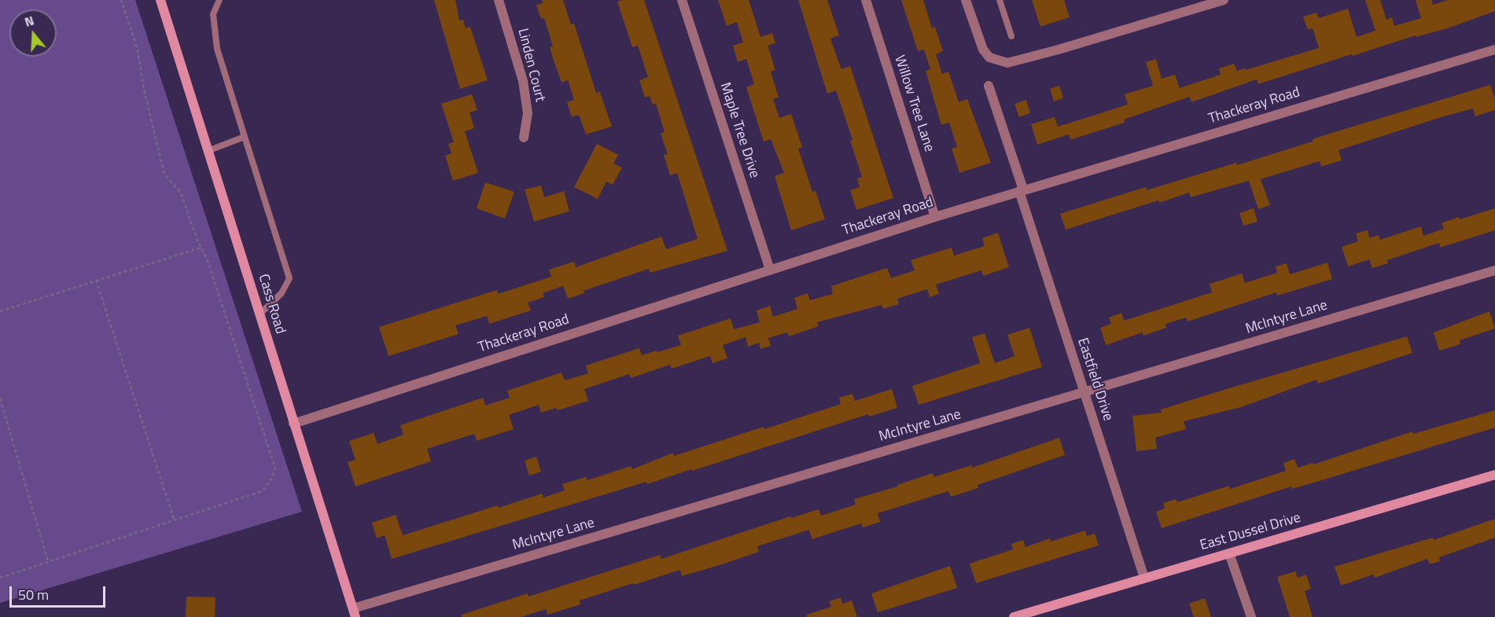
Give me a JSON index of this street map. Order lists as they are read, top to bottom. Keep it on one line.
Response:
{"streets":{"street":["Linden Court","Willow Tree Lane","Thackeray Road","Maple Tree Drive","Cass Road","McIntyre Lane","Eastfield Drive","East Dussel Drive"]},"crossings":[["Willow Tree Lane","Thackeray Road"],["Thackeray Road","Maple Tree Drive"],["Thackeray Road","Cass Road"],["Thackeray Road","Eastfield Drive"],["Cass Road","McIntyre Lane"],["McIntyre Lane","Eastfield Drive"],["Eastfield Drive","East Dussel Drive"]],"scale_bar":"50 m","north":"top"}
